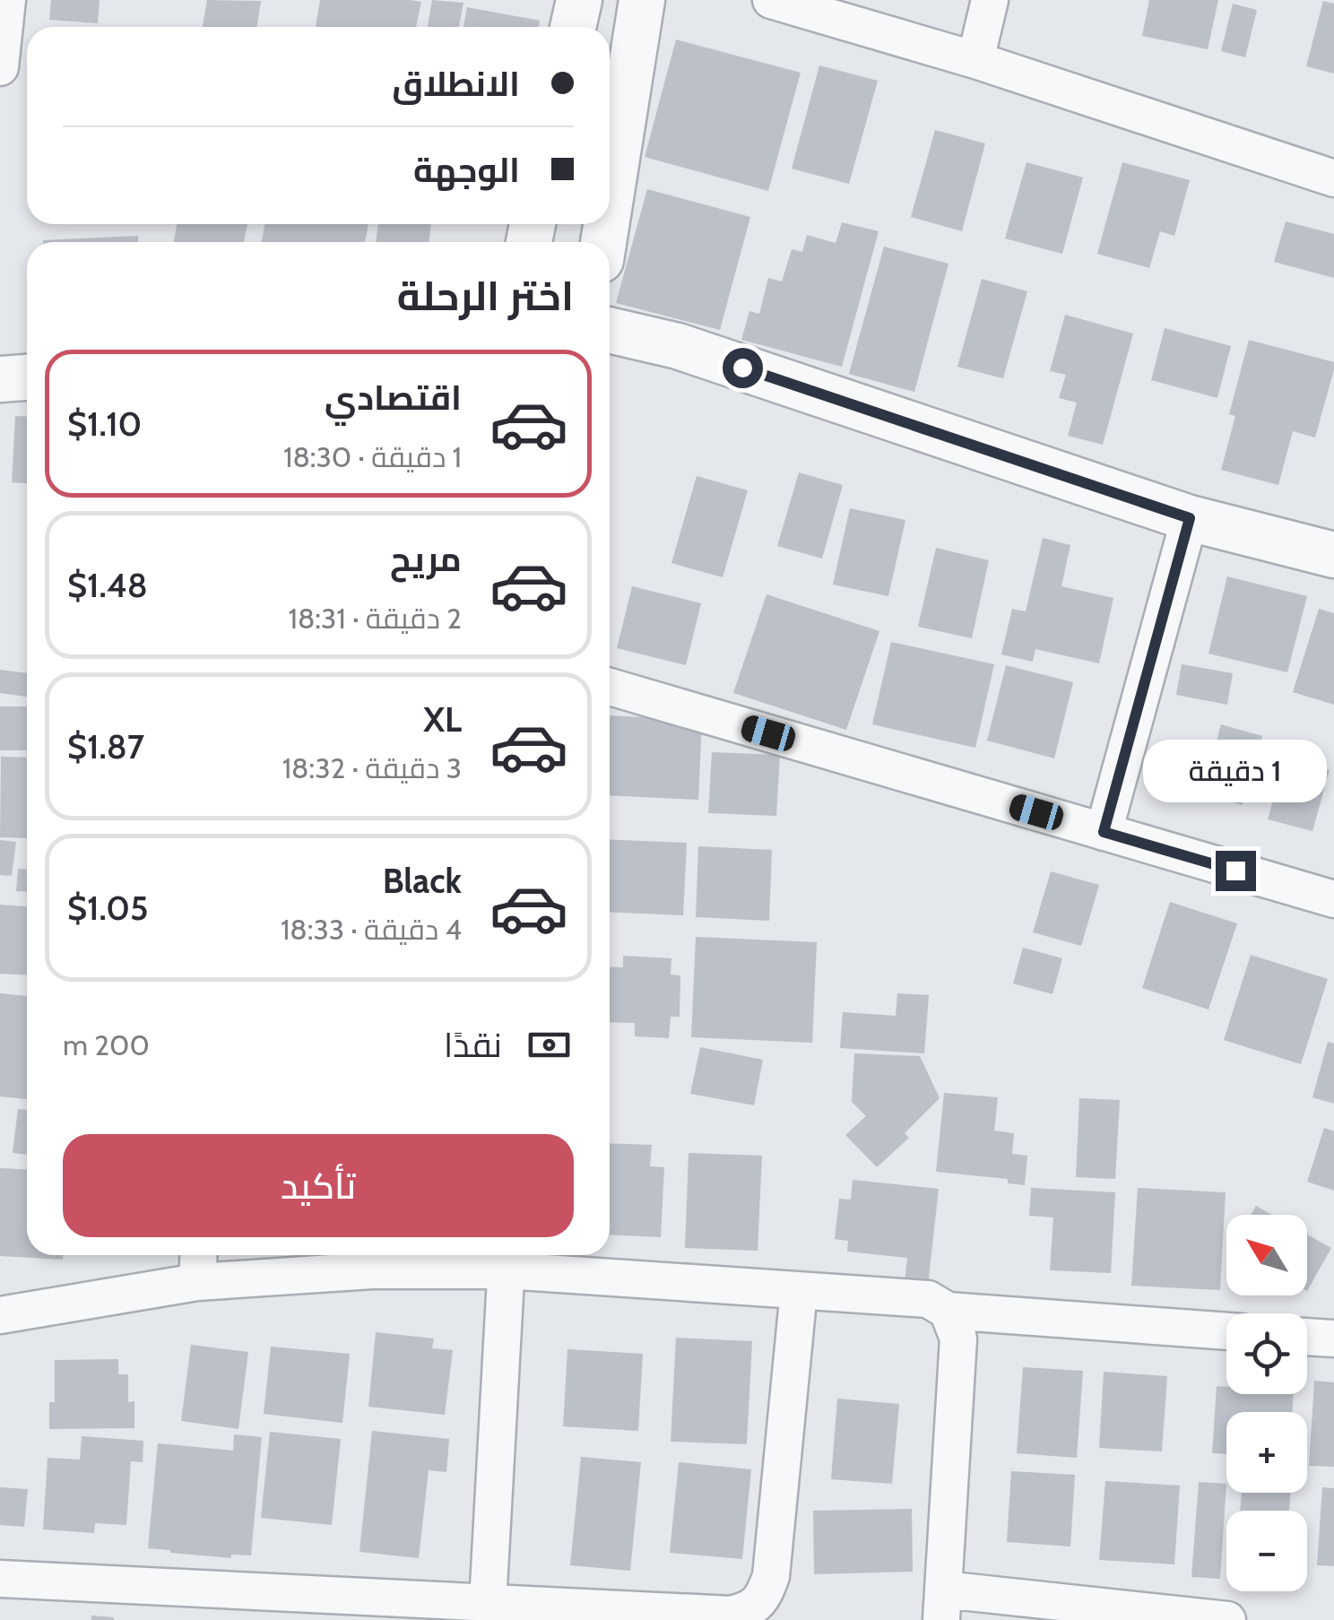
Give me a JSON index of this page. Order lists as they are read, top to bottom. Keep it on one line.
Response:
{"north":"top left","page":{"banner":["الانطلاق","الوجهة"],"heading":"اختر الرحلة","list":[{"name":"اقتصادي","note":"1 دقيقة · 18:30","value":"$1.10"},{"name":"مريح","note":"2 دقيقة · 18:31","value":"$1.48"},{"name":"XL","note":"3 دقيقة · 18:32","value":"$1.87"},{"name":"Black","note":"4 دقيقة · 18:33","value":"$1.05"}],"bubble":"1 دقيقة","pay":["نقدًا","200 m"],"buttons":"تأكيد","map_buttons":["+","−"]}}
